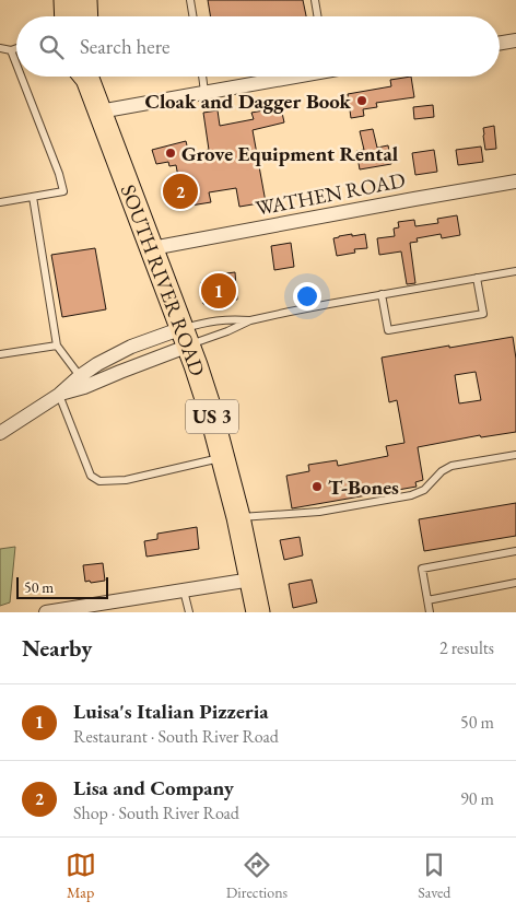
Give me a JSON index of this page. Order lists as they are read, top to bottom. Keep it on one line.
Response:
{"streets":{"main road":["SOUTH RIVER ROAD","US 3"],"street":["WATHEN ROAD"]},"crossings":[["WATHEN ROAD","SOUTH RIVER ROAD"]],"places":["Cloak and Dagger Book","Grove Equipment Rental","T-Bones"],"scale_bar":"50 m","page":{"search":"Search here","pins":["2","1"],"scale":"50 m","heading":["Nearby","2 results"],"list":[{"mark":"1","name":"Luisa's Italian Pizzeria","note":"Restaurant · South River Road","value":"50 m"},{"mark":"2","name":"Lisa and Company","note":"Shop · South River Road","value":"90 m"}],"nav":["Map","Directions","Saved"]}}
